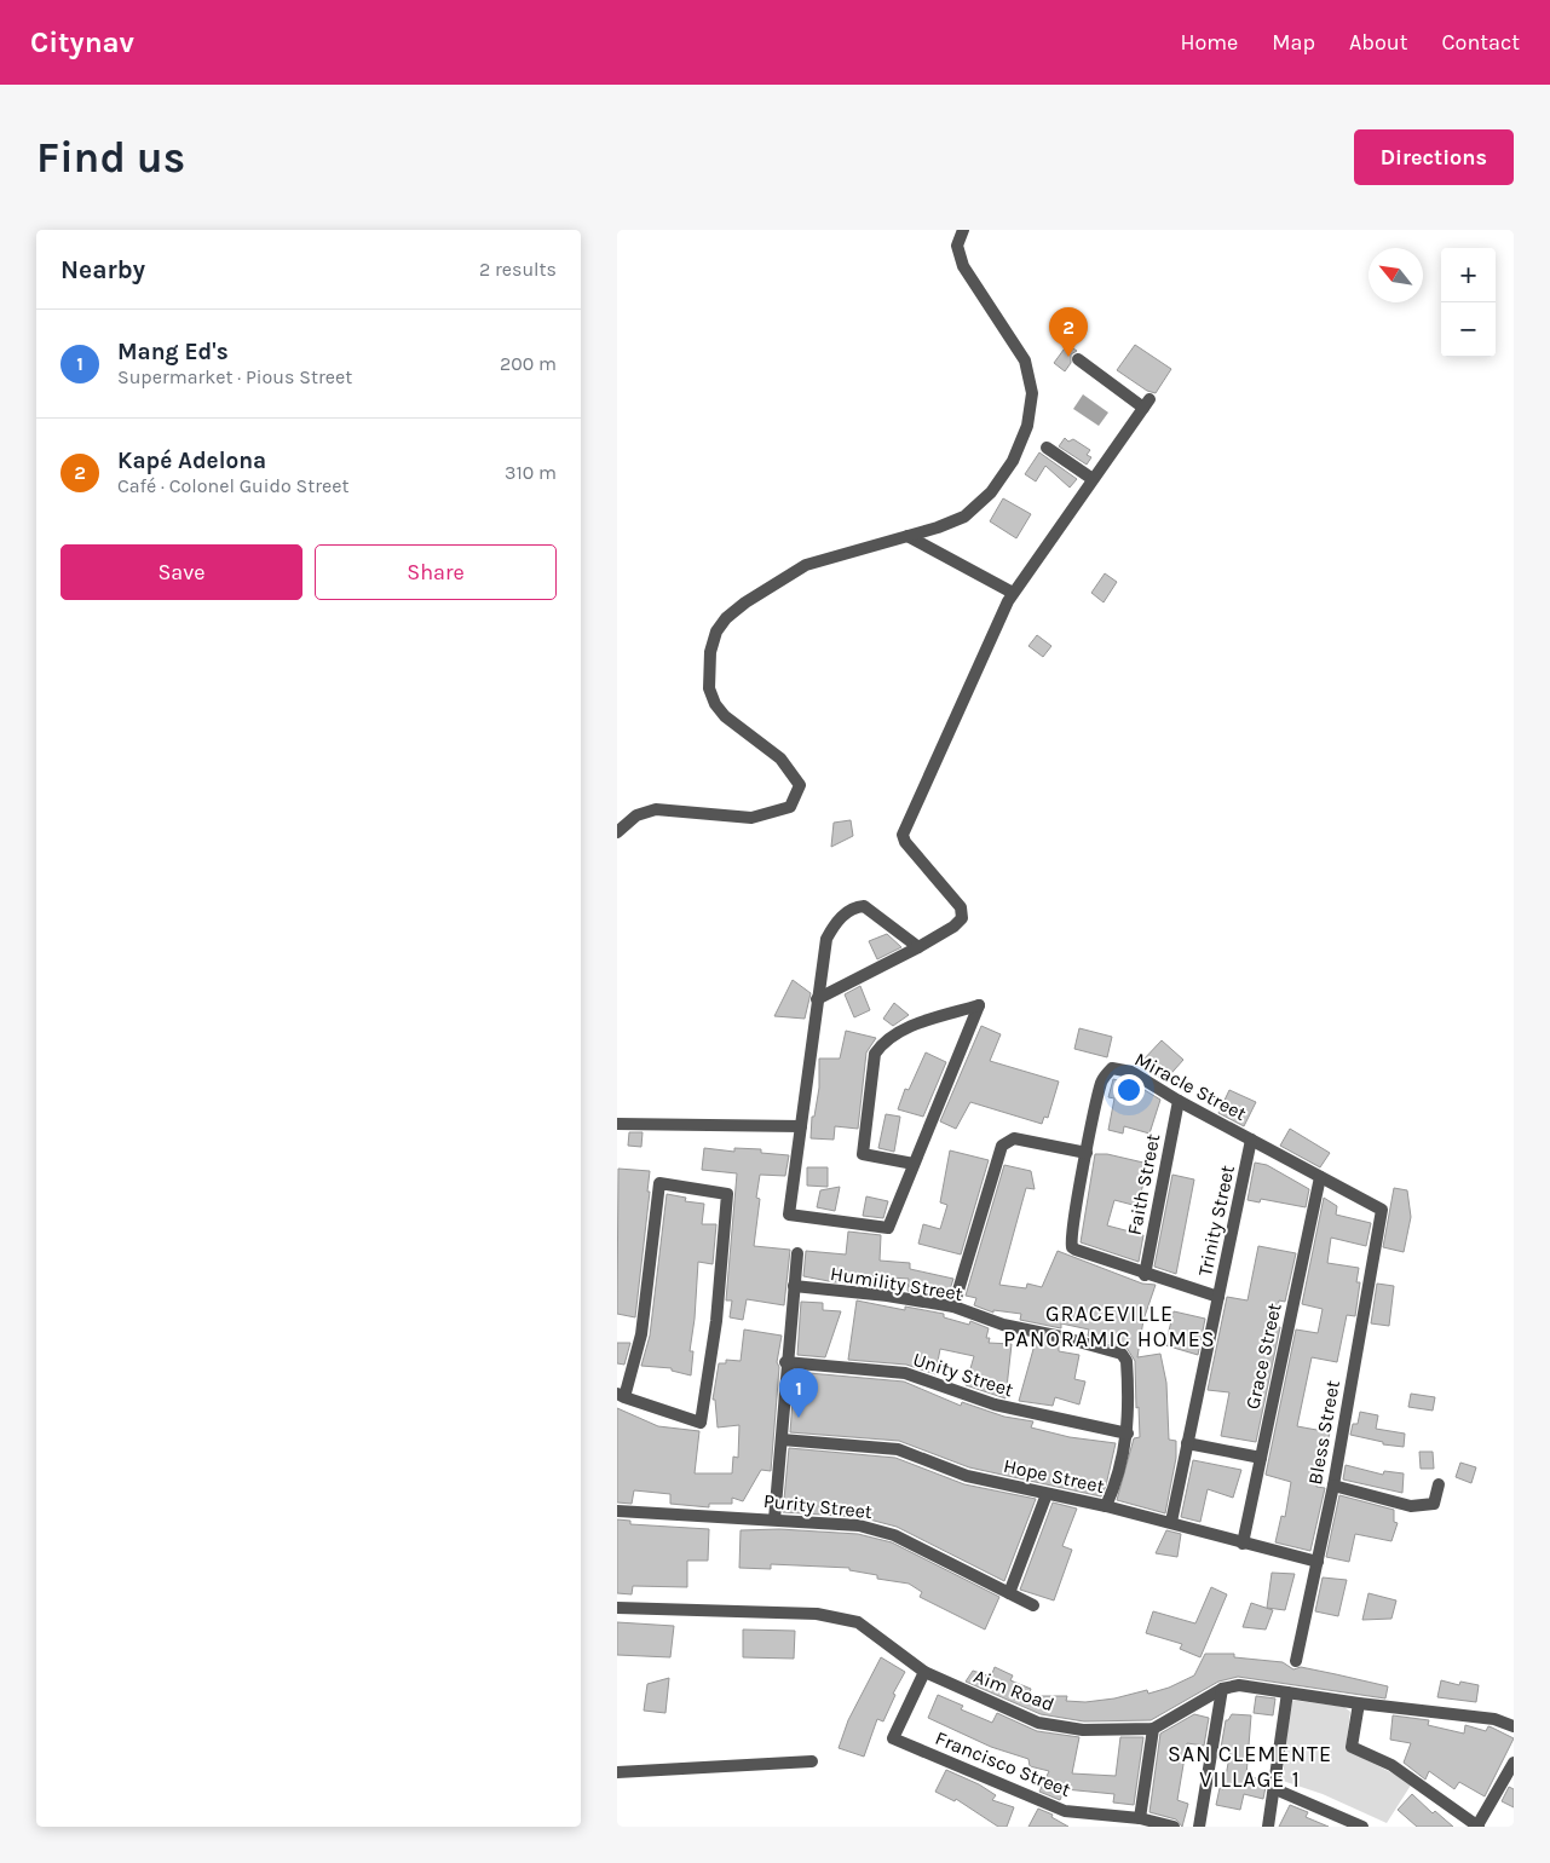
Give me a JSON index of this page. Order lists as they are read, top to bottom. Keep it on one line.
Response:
{"streets":{"street":["Miracle Street","Faith Street","Trinity Street","Humility Street","Grace Street","Unity Street","Bless Street","Hope Street","Purity Street","Aim Road","Francisco Street"]},"crossings":[["Miracle Street","Faith Street"],["Miracle Street","Trinity Street"],["Miracle Street","Grace Street"],["Miracle Street","Bless Street"],["Trinity Street","Hope Street"],["Humility Street","Unity Street"],["Humility Street","Hope Street"],["Grace Street","Hope Street"],["Bless Street","Hope Street"],["Aim Road","Francisco Street"]],"districts":["GRACEVILLE PANORAMIC HOMES","SAN CLEMENTE VILLAGE 1"],"north":"top left","page":{"header":"Citynav","nav":["Home","Map","About","Contact"],"buttons":["Directions",["Save","Share"]],"title":"Find us","heading":["Nearby","2 results"],"map_buttons":["+","−"],"pins":["2","1"],"list":[{"mark":"1","name":"Mang Ed's","note":"Supermarket · Pious Street","value":"200 m"},{"mark":"2","name":"Kapé Adelona","note":"Café · Colonel Guido Street","value":"310 m"}]}}
